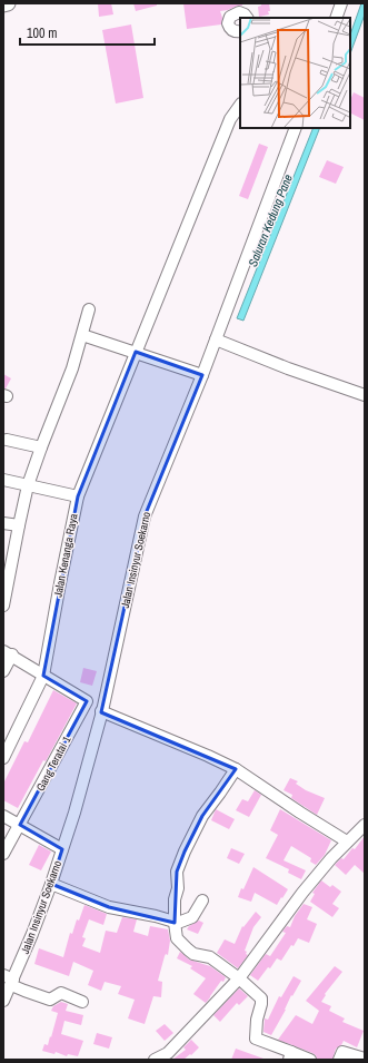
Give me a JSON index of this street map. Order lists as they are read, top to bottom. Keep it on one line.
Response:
{"streets":{"street":["Jalan Kenanga Raya","Jalan Insinyur Soekarno","Gang Teratai 1"]},"crossings":[["Jalan Kenanga Raya","Gang Teratai 1"]],"water":["Saluran Kedung Pane"],"scale_bar":"100 m"}
